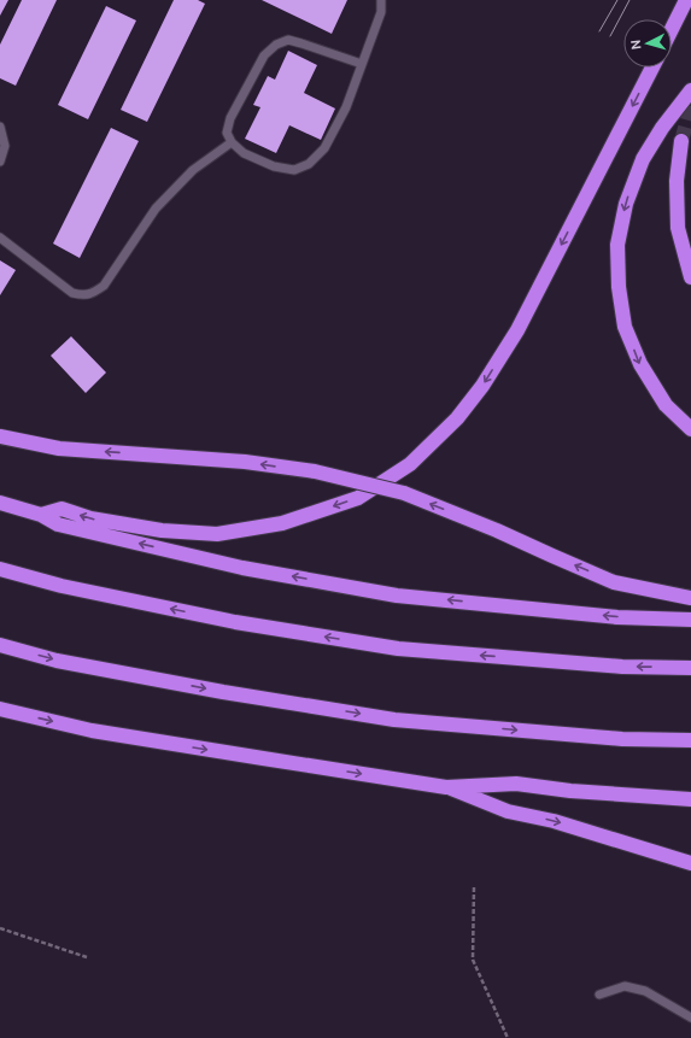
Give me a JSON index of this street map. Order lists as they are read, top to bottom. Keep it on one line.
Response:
{"north":"left"}
